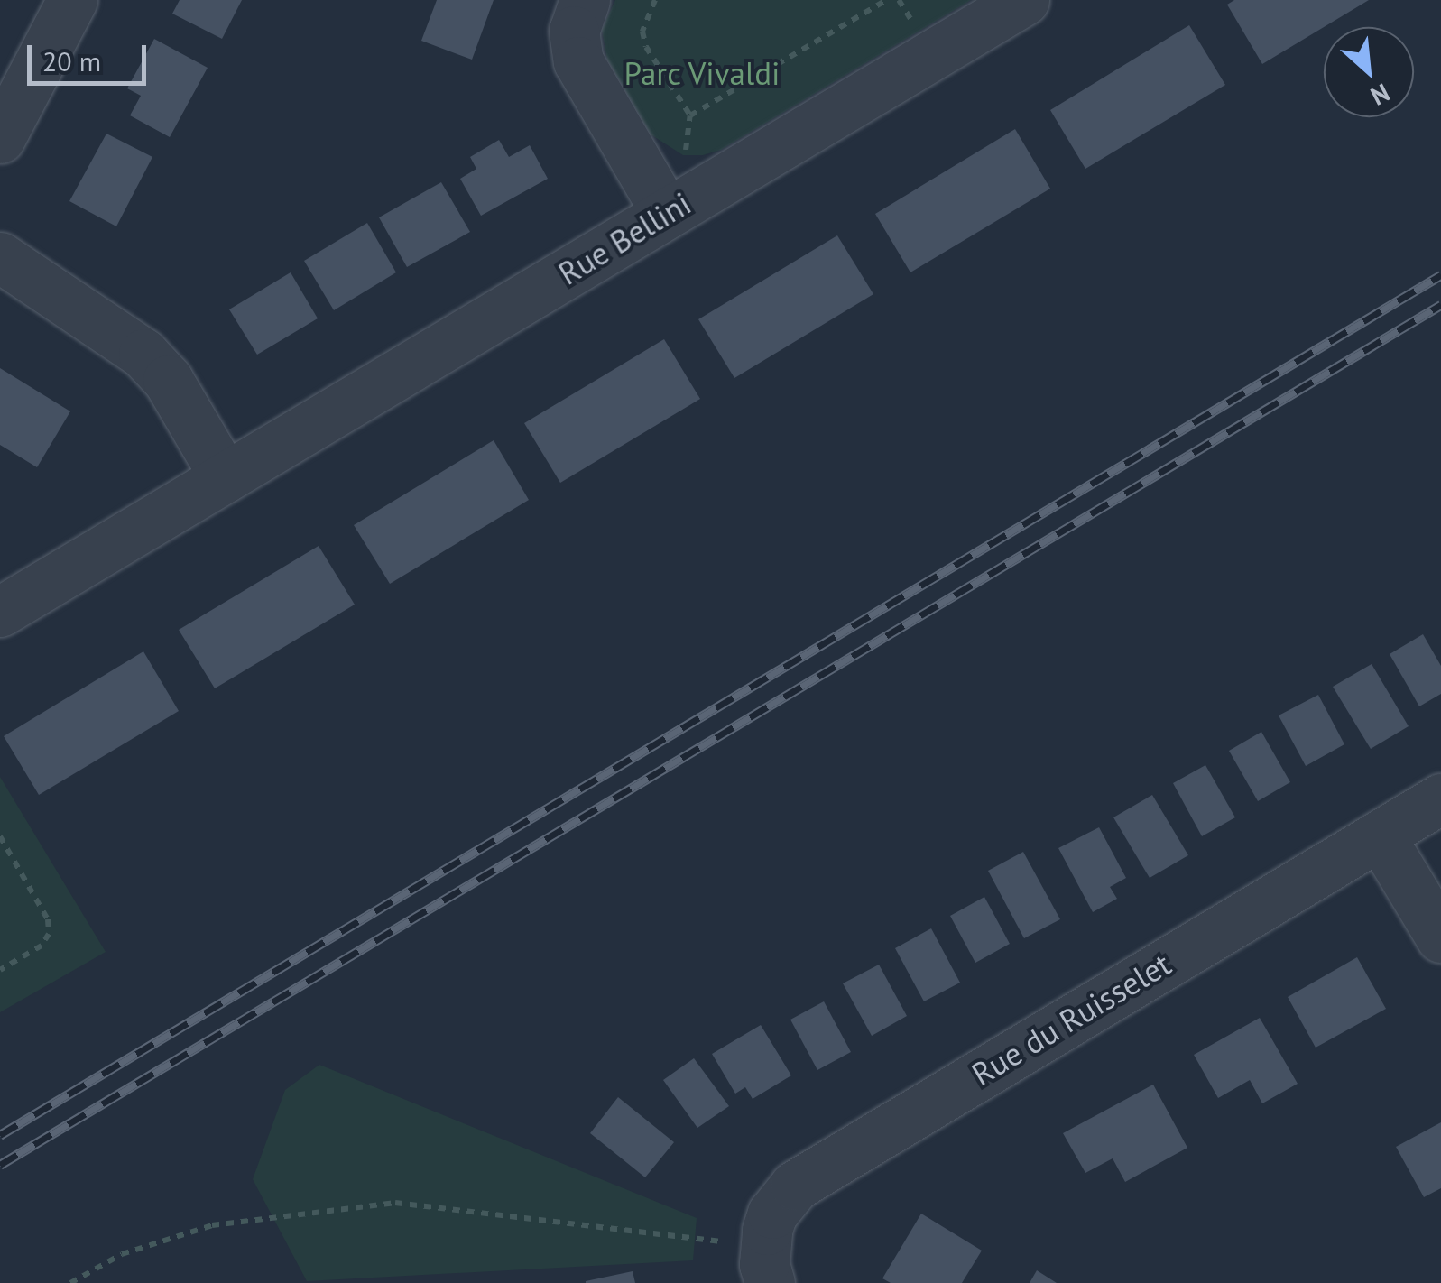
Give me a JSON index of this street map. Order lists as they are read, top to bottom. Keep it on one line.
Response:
{"streets":{"street":["Rue Bellini","Rue du Ruisselet"]},"parks":["Parc Vivaldi"],"scale_bar":"20 m","north":"bottom right"}
